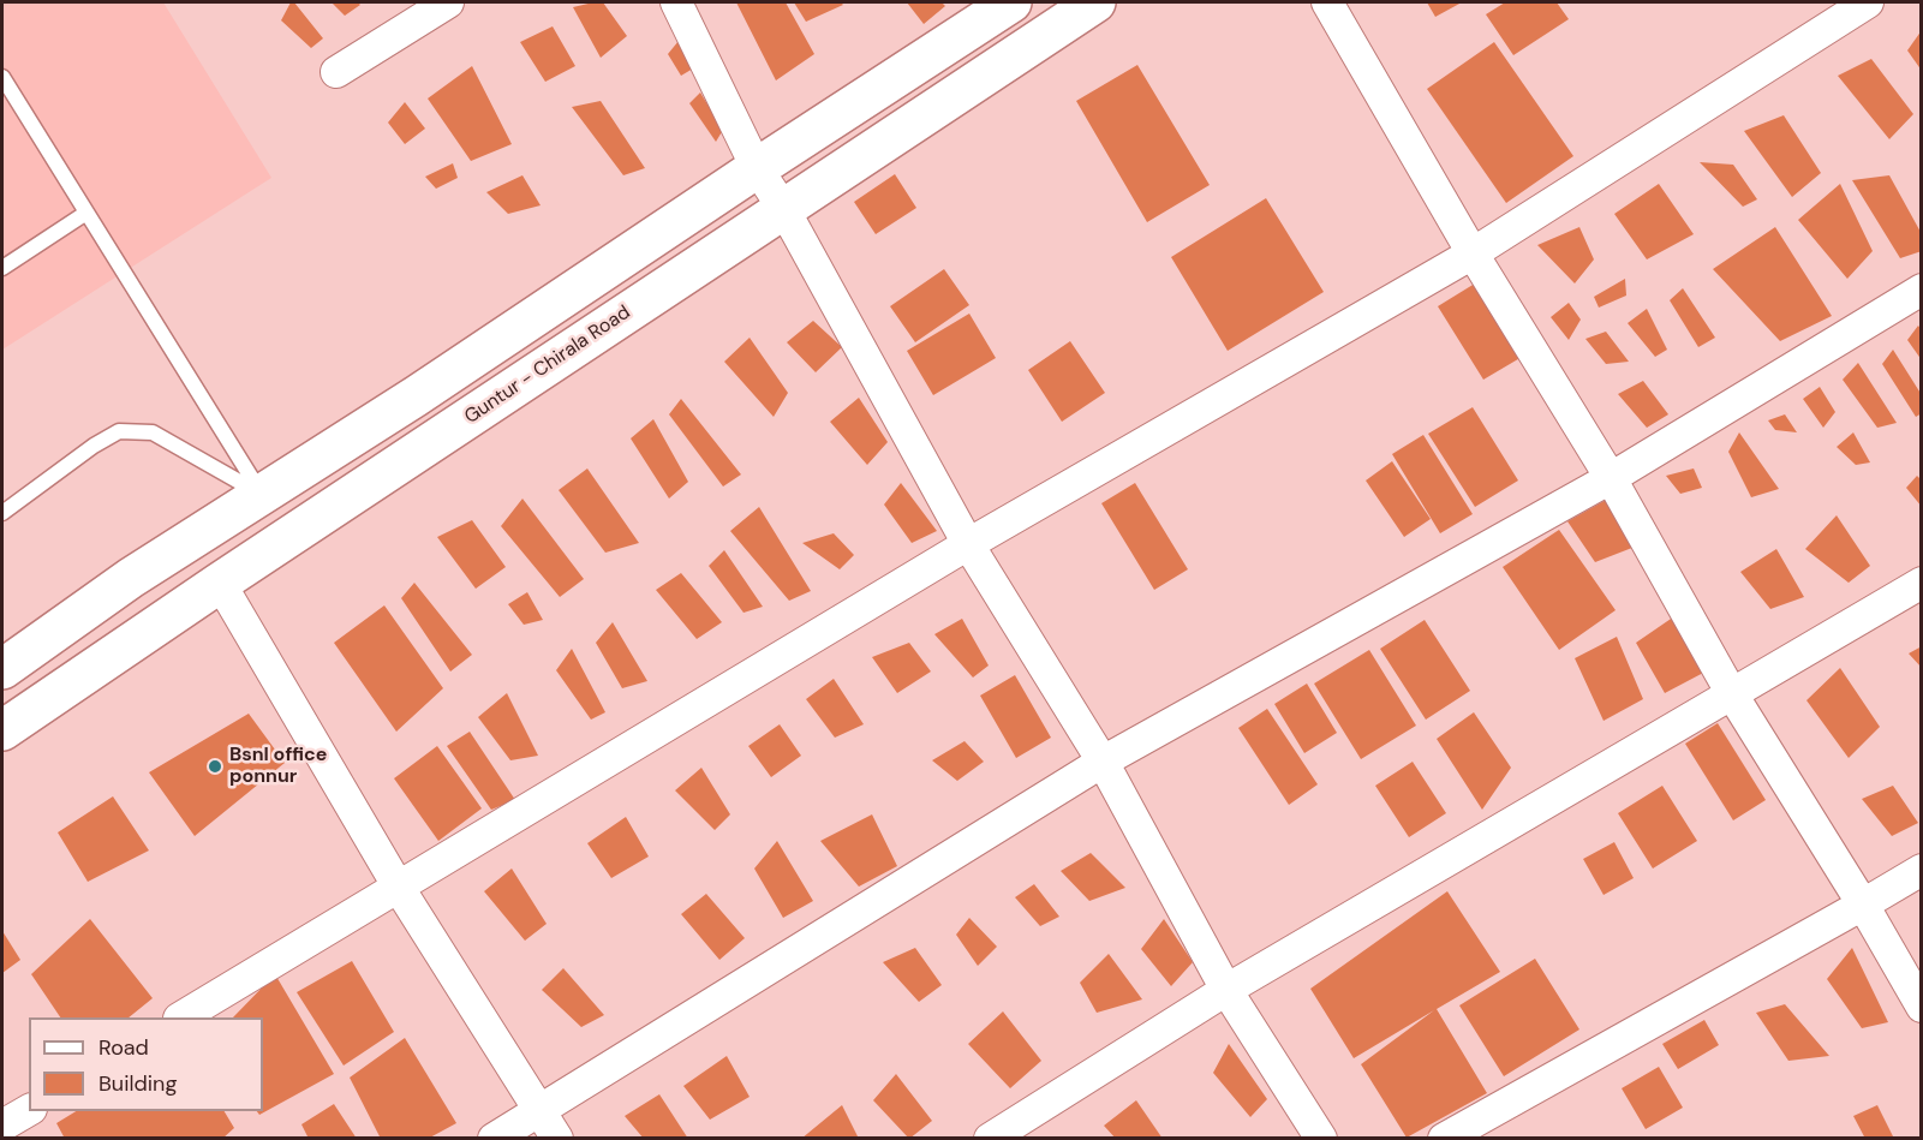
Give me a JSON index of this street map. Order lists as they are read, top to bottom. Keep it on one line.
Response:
{"streets":{"main road":["Guntur - Chirala Road"]},"places":["Bsnl office ponnur"],"legend":["Road","Building"]}
